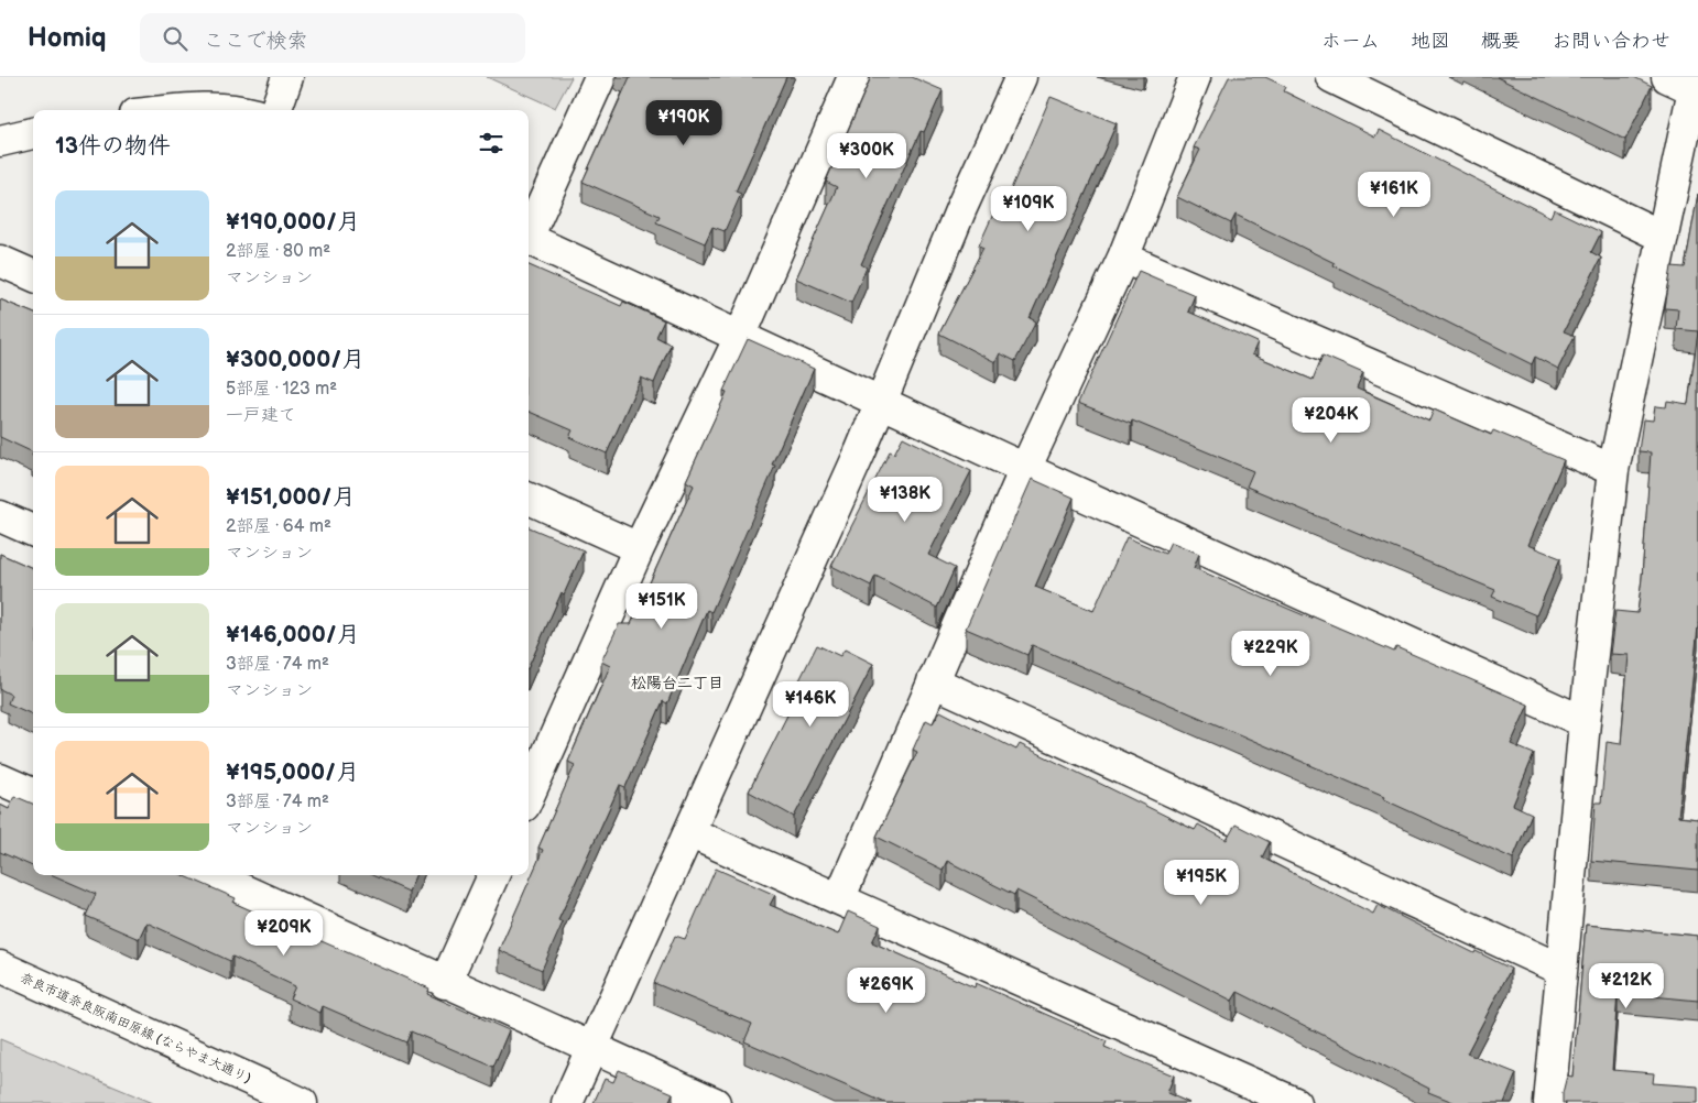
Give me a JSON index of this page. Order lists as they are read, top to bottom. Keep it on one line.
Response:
{"streets":{"street":["奈良市道奈良阪南田原線 (ならやま大通り)"]},"districts":["松陽台二丁目"],"page":{"header":"Homiq","search":"ここで検索","nav":["ホーム","地図","概要","お問い合わせ"],"price":["¥190K","¥300K","¥161K","¥109K","¥204K","¥138K","¥151K","¥229K","¥146K","¥195K","¥209K","¥212K","¥269K"],"heading":"13件の物件","list":[{"name":"¥190,000/月","note":"2部屋 · 80 m² · マンション"},{"name":"¥300,000/月","note":"5部屋 · 123 m² · 一戸建て"},{"name":"¥151,000/月","note":"2部屋 · 64 m² · マンション"},{"name":"¥146,000/月","note":"3部屋 · 74 m² · マンション"},{"name":"¥195,000/月","note":"3部屋 · 74 m² · マンション"}]}}
